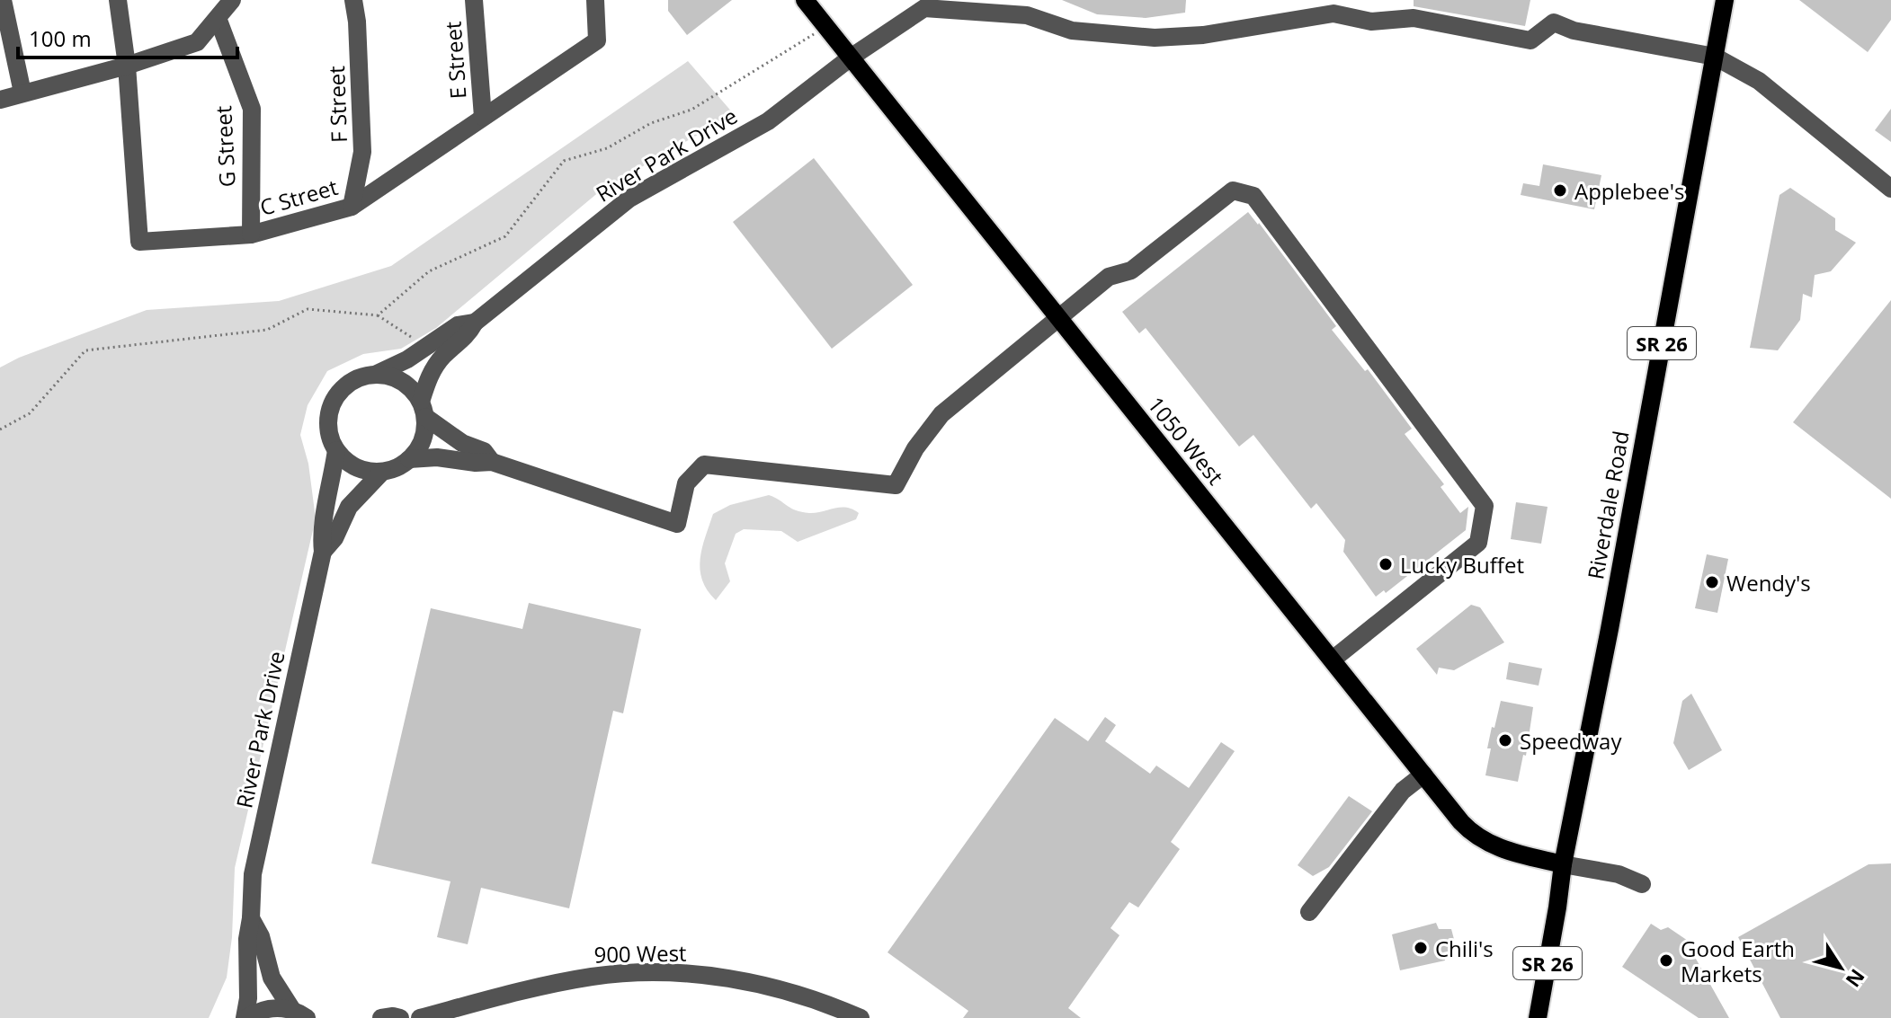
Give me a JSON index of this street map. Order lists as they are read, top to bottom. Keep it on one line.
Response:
{"streets":{"main road":["SR 26","1050 West","Riverdale Road"],"street":["E Street","F Street","G Street","River Park Drive","C Street","900 West"]},"crossings":[["E Street","C Street"],["F Street","C Street"],["G Street","C Street"],["River Park Drive","1050 West"],["River Park Drive","Riverdale Road"],["1050 West","Riverdale Road"]],"places":["Applebee's","Lucky Buffet","Wendy's","Speedway","Chili's","Good Earth Markets"],"scale_bar":"100 m","north":"bottom right"}
